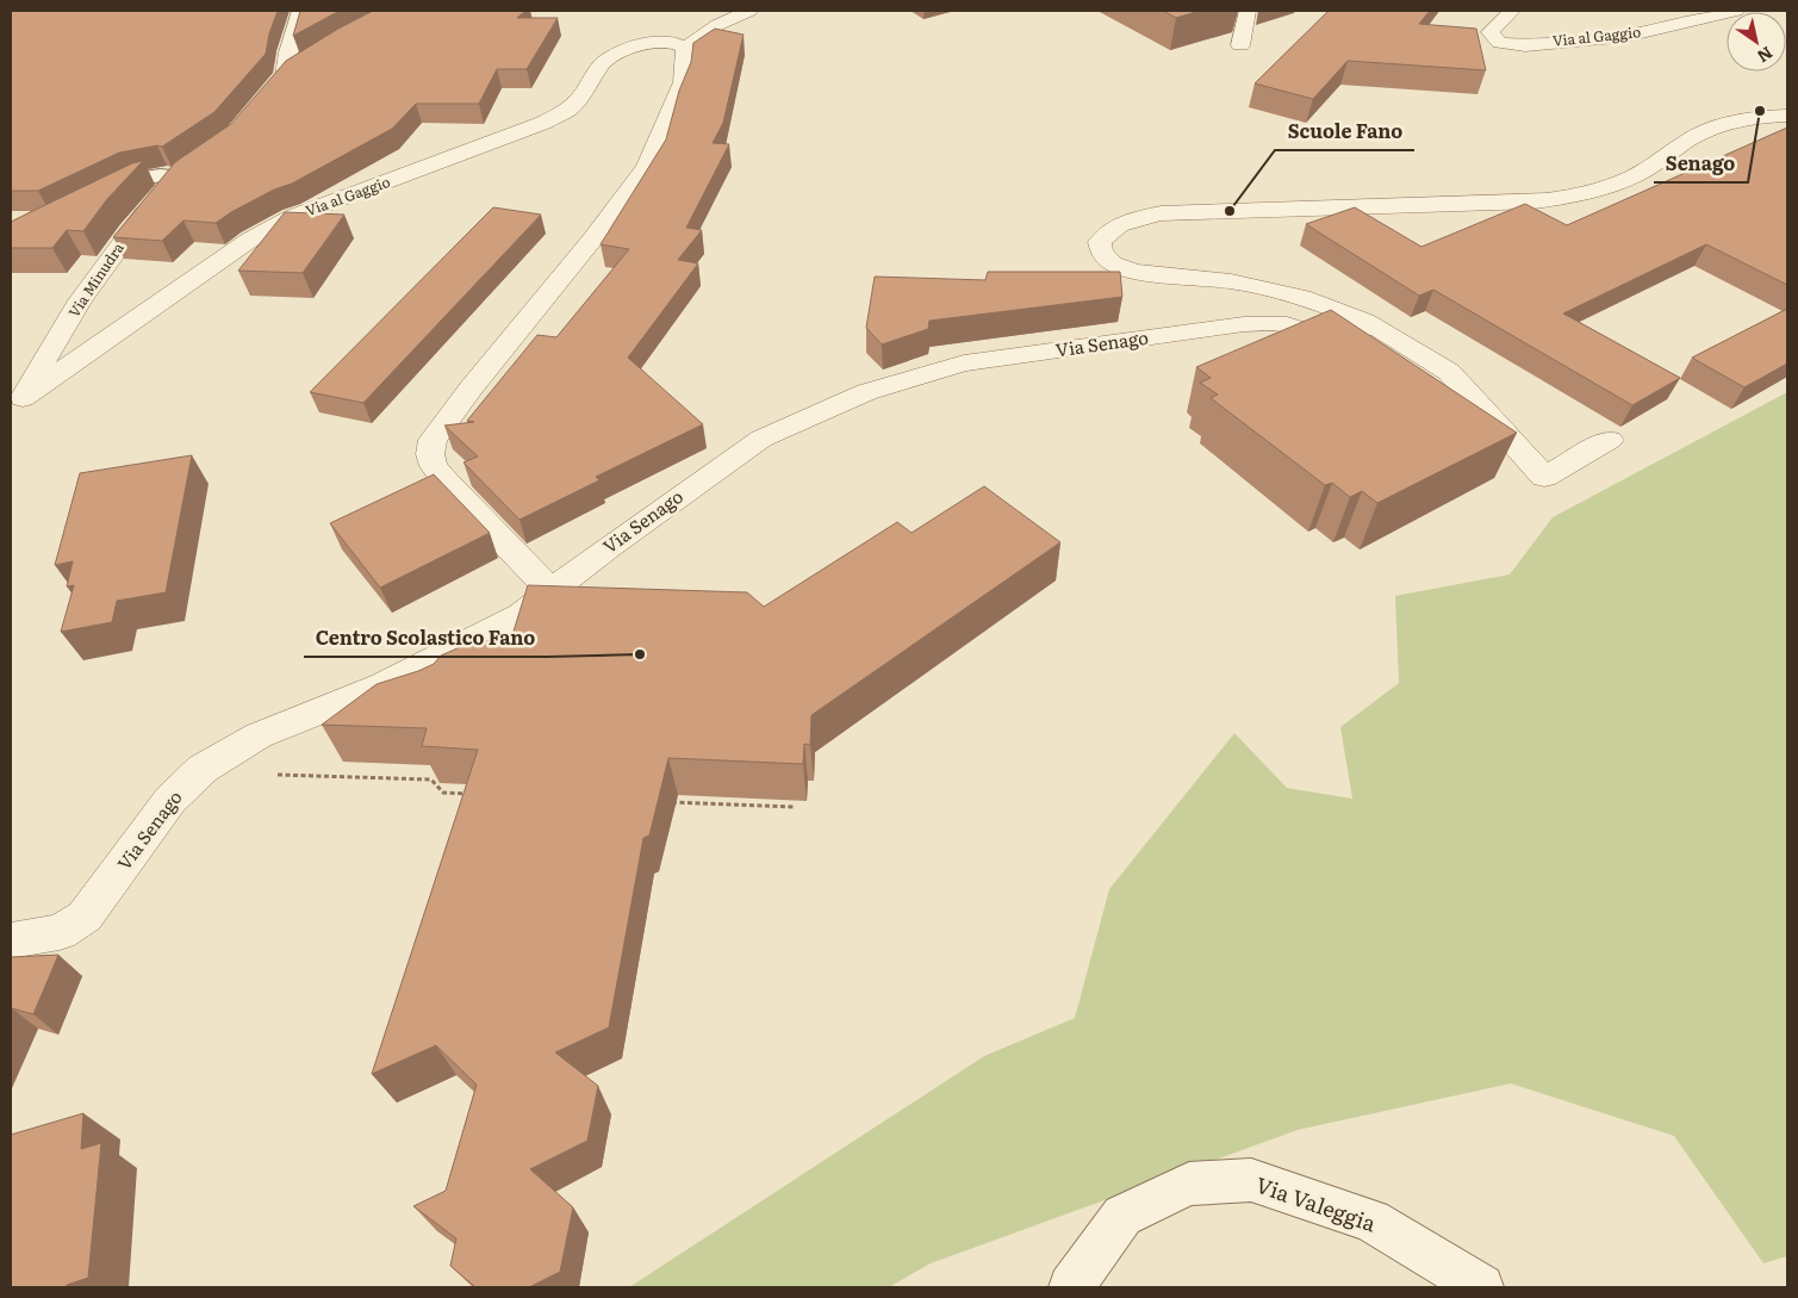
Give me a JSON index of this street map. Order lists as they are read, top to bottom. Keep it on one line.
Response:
{"streets":{"street":["Via al Gaggio","Via Minudra","Via Senago"],"lane":["Via Valeggia"]},"crossings":[["Via al Gaggio","Via Minudra"]],"places":["Senago","Scuole Fano","Centro Scolastico Fano"],"north":"bottom right"}
